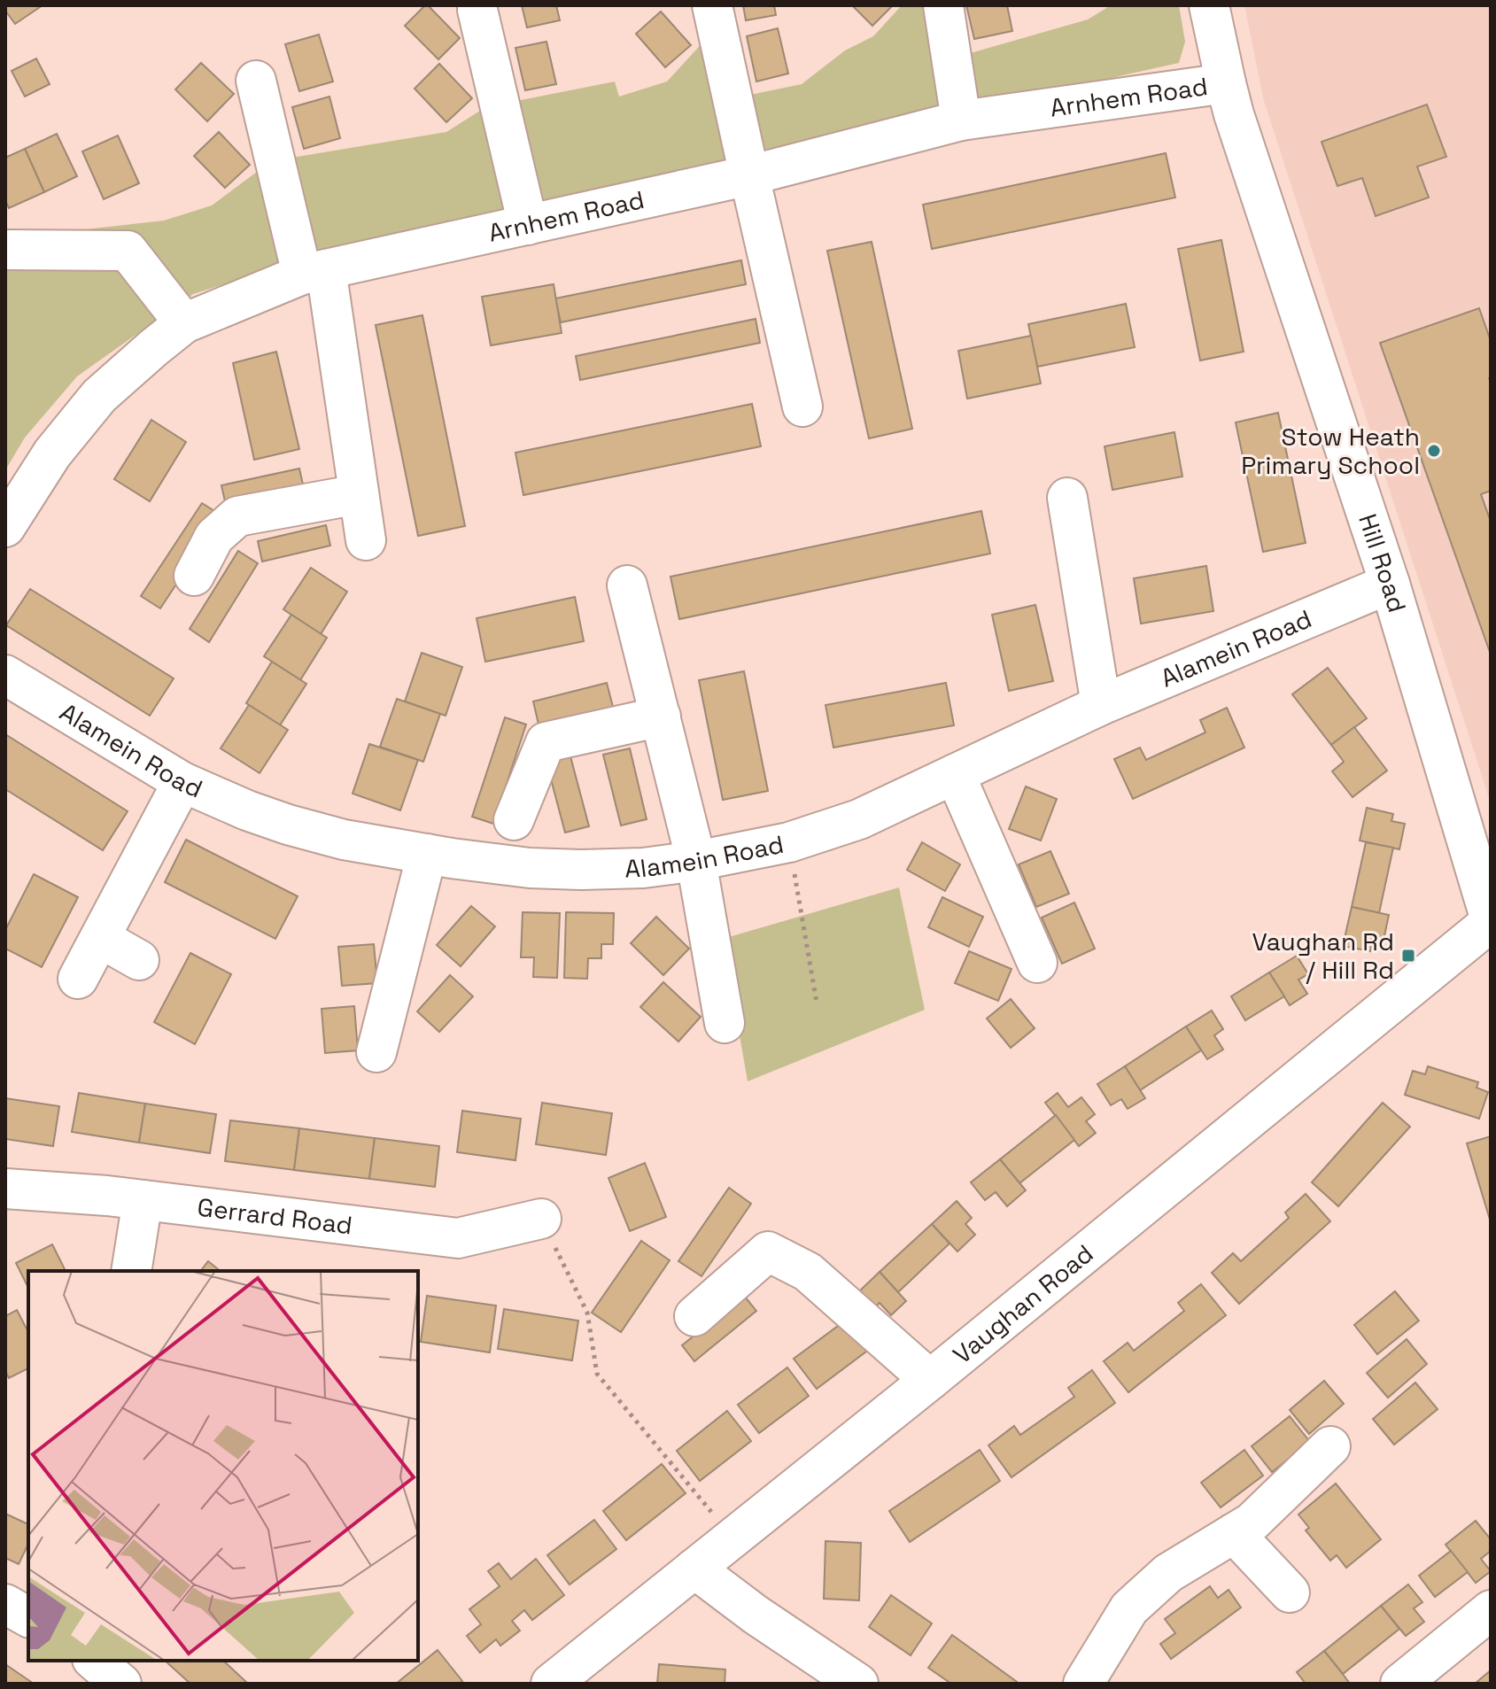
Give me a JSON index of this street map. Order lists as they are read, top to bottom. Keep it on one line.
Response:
{"streets":{"street":["Arnhem Road","Hill Road","Alamein Road","Gerrard Road","Vaughan Road"]},"crossings":[["Arnhem Road","Hill Road"],["Hill Road","Alamein Road"],["Hill Road","Vaughan Road"]],"places":{"other":["Stow Heath Primary School"],"transit":["Vaughan Rd / Hill Rd"]}}
